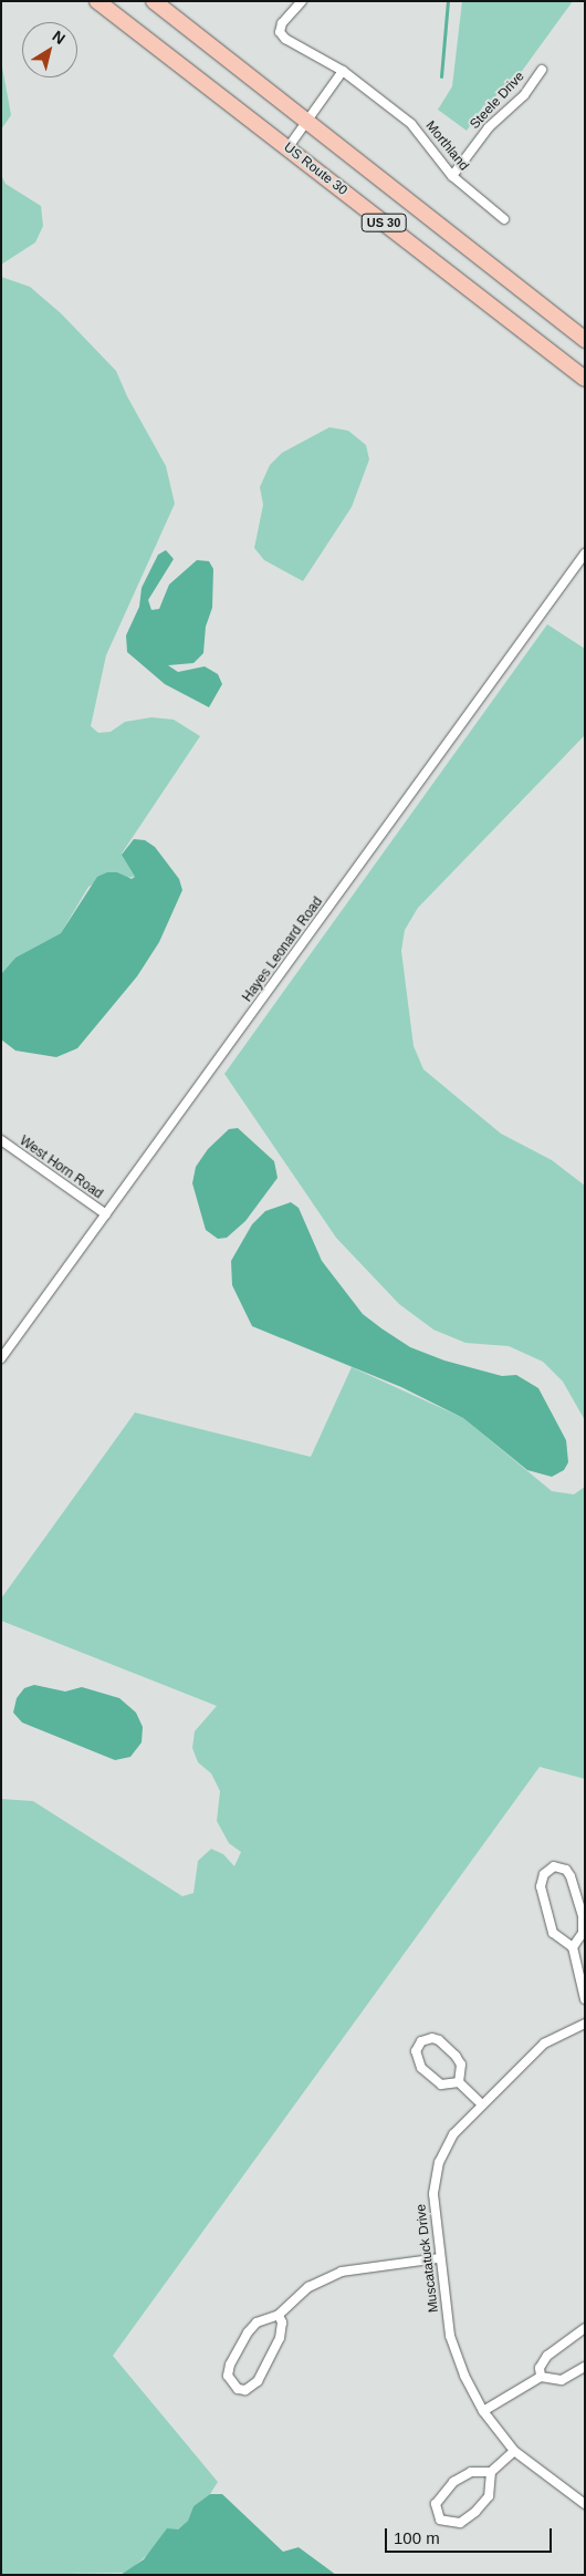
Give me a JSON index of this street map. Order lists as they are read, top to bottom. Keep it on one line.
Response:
{"streets":{"highway":["US Route 30","US 30"],"street":["Steele Drive","Morthland","Hayes Leonard Road","West Horn Road","Muscatatuck Drive"]},"crossings":[["Steele Drive","Morthland"],["Hayes Leonard Road","West Horn Road"]],"scale_bar":"100 m","north":"top right"}
